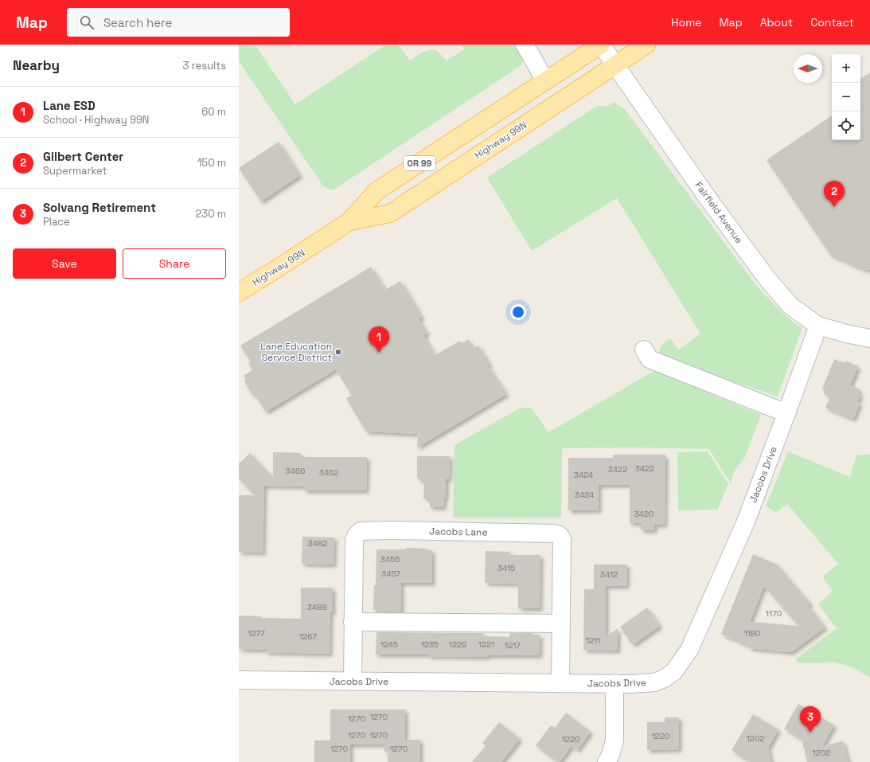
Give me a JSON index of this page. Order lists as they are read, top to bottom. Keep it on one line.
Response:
{"streets":{"main road":["Highway 99N","OR 99"],"street":["Fairfield Avenue","Jacobs Drive","Jacobs Lane"]},"crossings":[["Highway 99N","Fairfield Avenue"],["Fairfield Avenue","Jacobs Drive"],["Jacobs Drive","Jacobs Lane"]],"places":["Lane Education Service District"],"house_numbers":["3422","3422","3466","3462","3424","3424","3420","3482","3455","3415","3457","3412","3488","1170","1277","1180","1267","1211","1245","1235","1229","1221","1217","1270","1270","1270","1270","1220","1202","1220","1270","1270","1202"],"north":"left","page":{"header":"Map","search":"Search here","nav":["Home","Map","About","Contact"],"heading":["Nearby","3 results"],"map_buttons":["+","−"],"list":[{"mark":"1","name":"Lane ESD","note":"School · Highway 99N","value":"60 m"},{"mark":"2","name":"Gilbert Center","note":"Supermarket","value":"150 m"},{"mark":"3","name":"Solvang Retirement","note":"Place","value":"230 m"}],"pins":["2","1","3"],"buttons":["Save","Share"]}}
